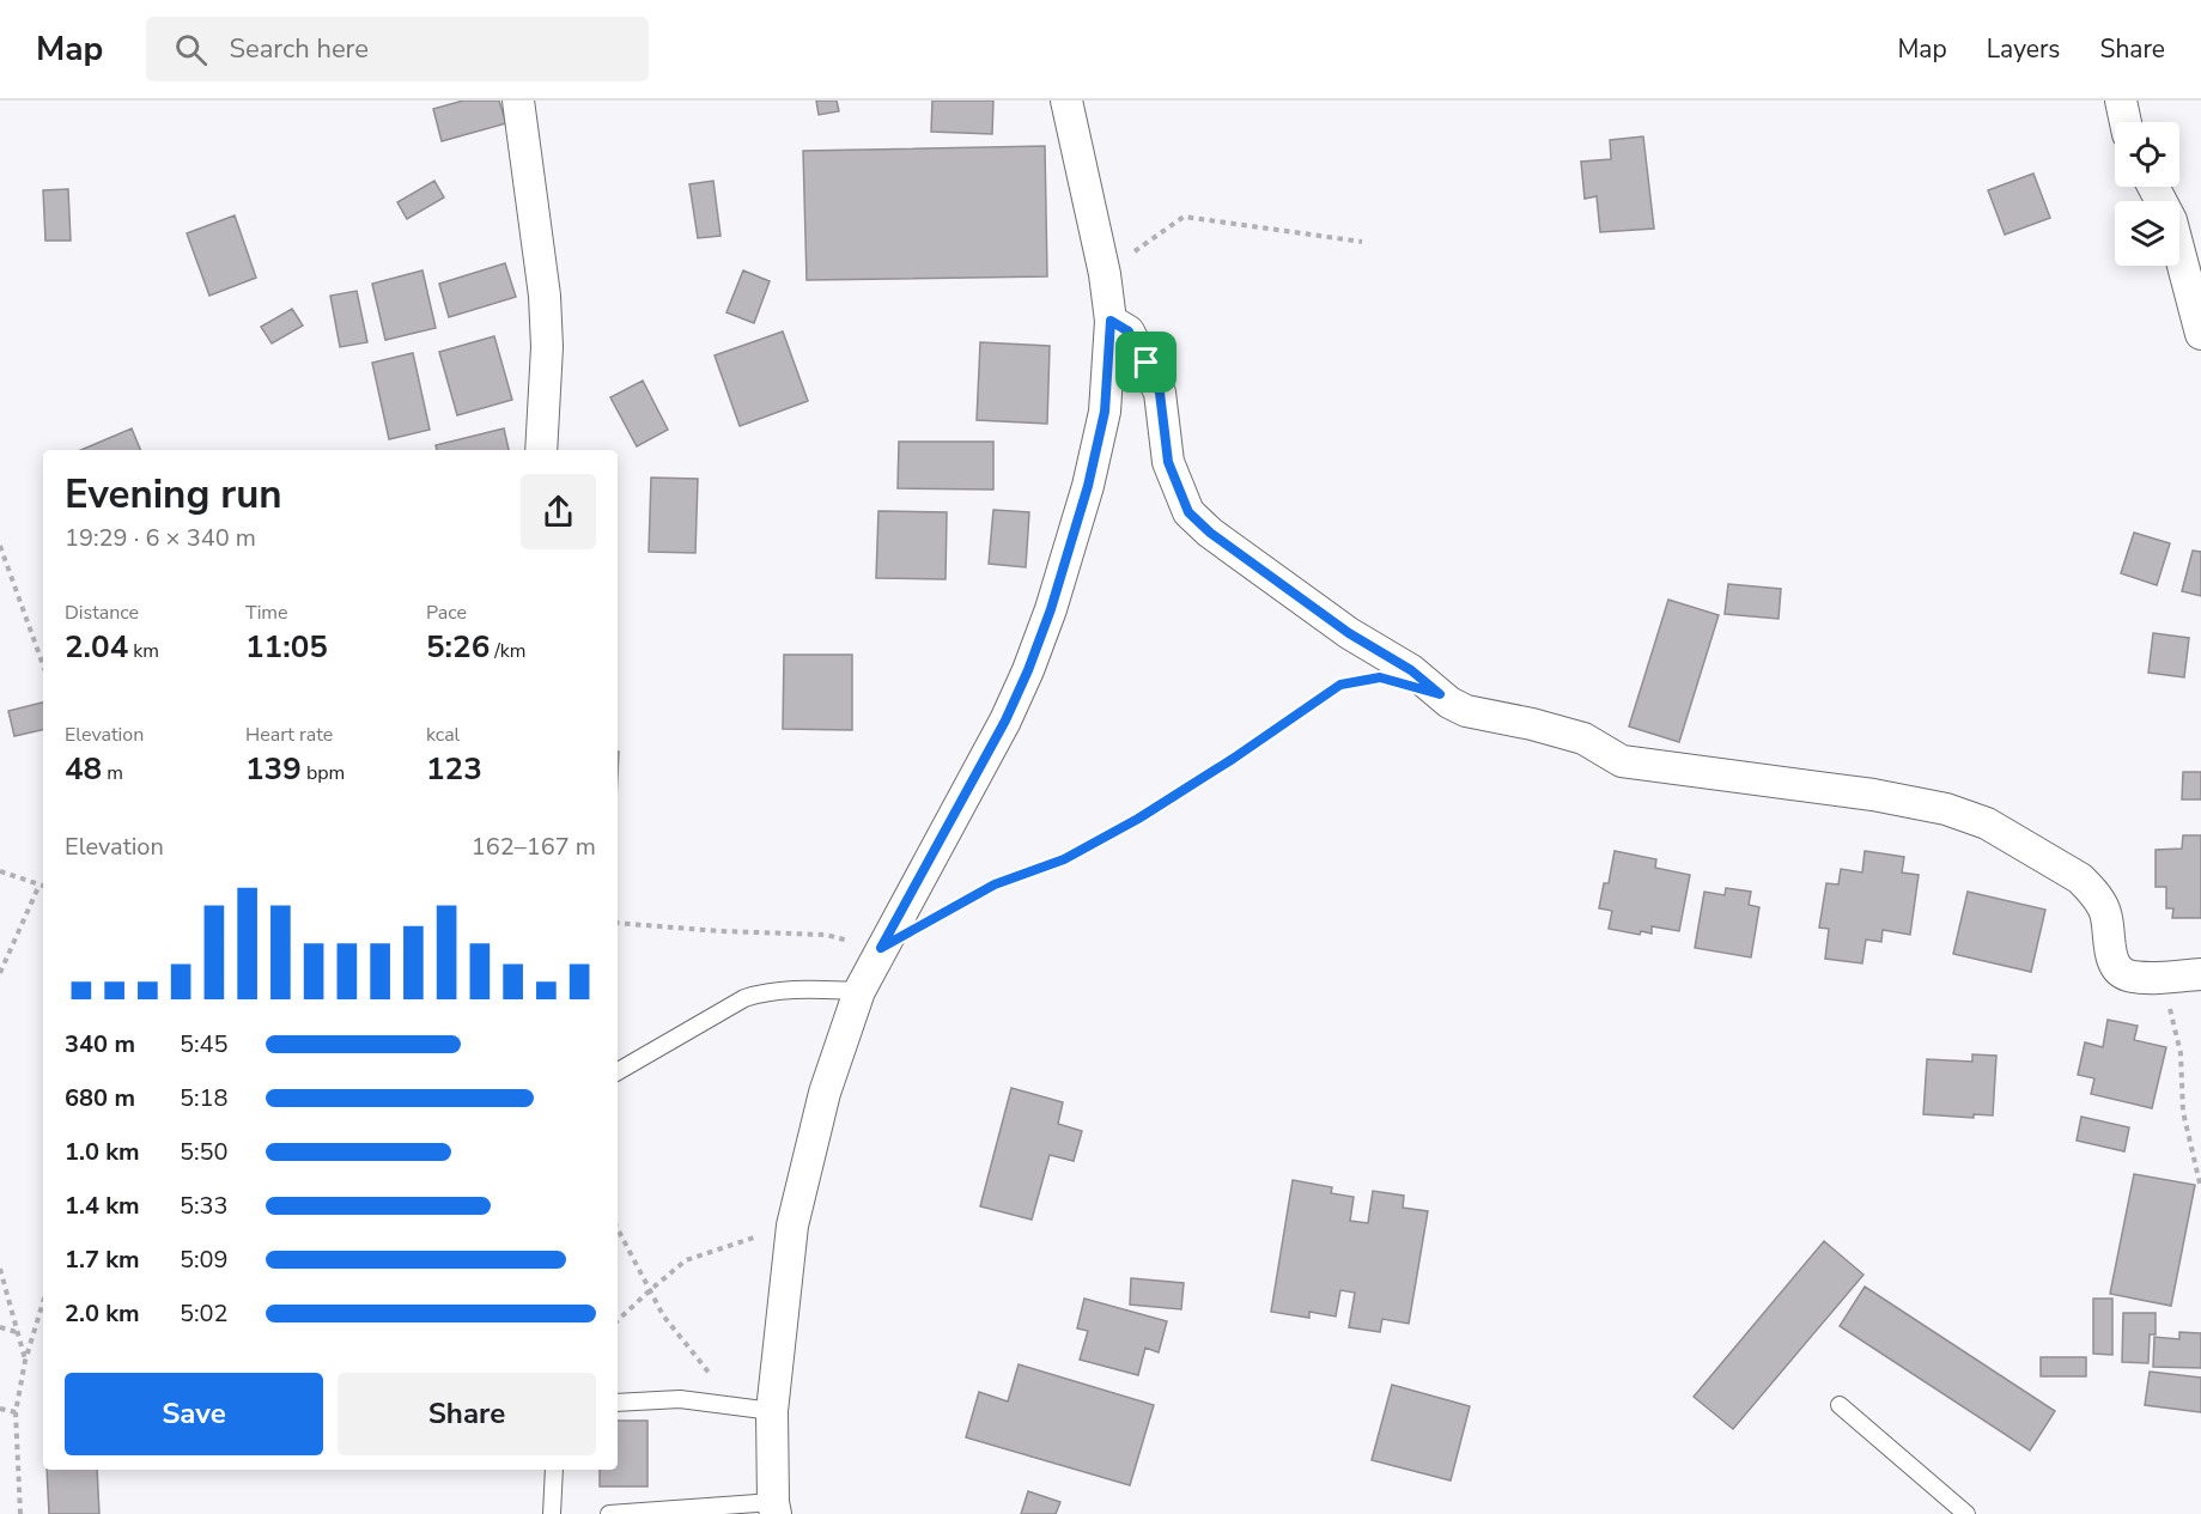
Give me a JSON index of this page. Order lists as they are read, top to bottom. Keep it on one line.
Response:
{"page":{"header":"Map","search":"Search here","nav":["Map","Layers","Share"],"heading":["Evening run","19:29 · 6 × 340 m"],"stats":[["Distance","2.04 km"],["Time","11:05"],["Pace","5:26 /km"],["Elevation","48 m"],["Heart rate","139 bpm"],["kcal","123"]],"chart":["Elevation","162–167 m"],"list":[{"name":"340 m","note":"5:45"},{"name":"680 m","note":"5:18"},{"name":"1.0 km","note":"5:50"},{"name":"1.4 km","note":"5:33"},{"name":"1.7 km","note":"5:09"},{"name":"2.0 km","note":"5:02"}],"buttons":["Save","Share"]}}
